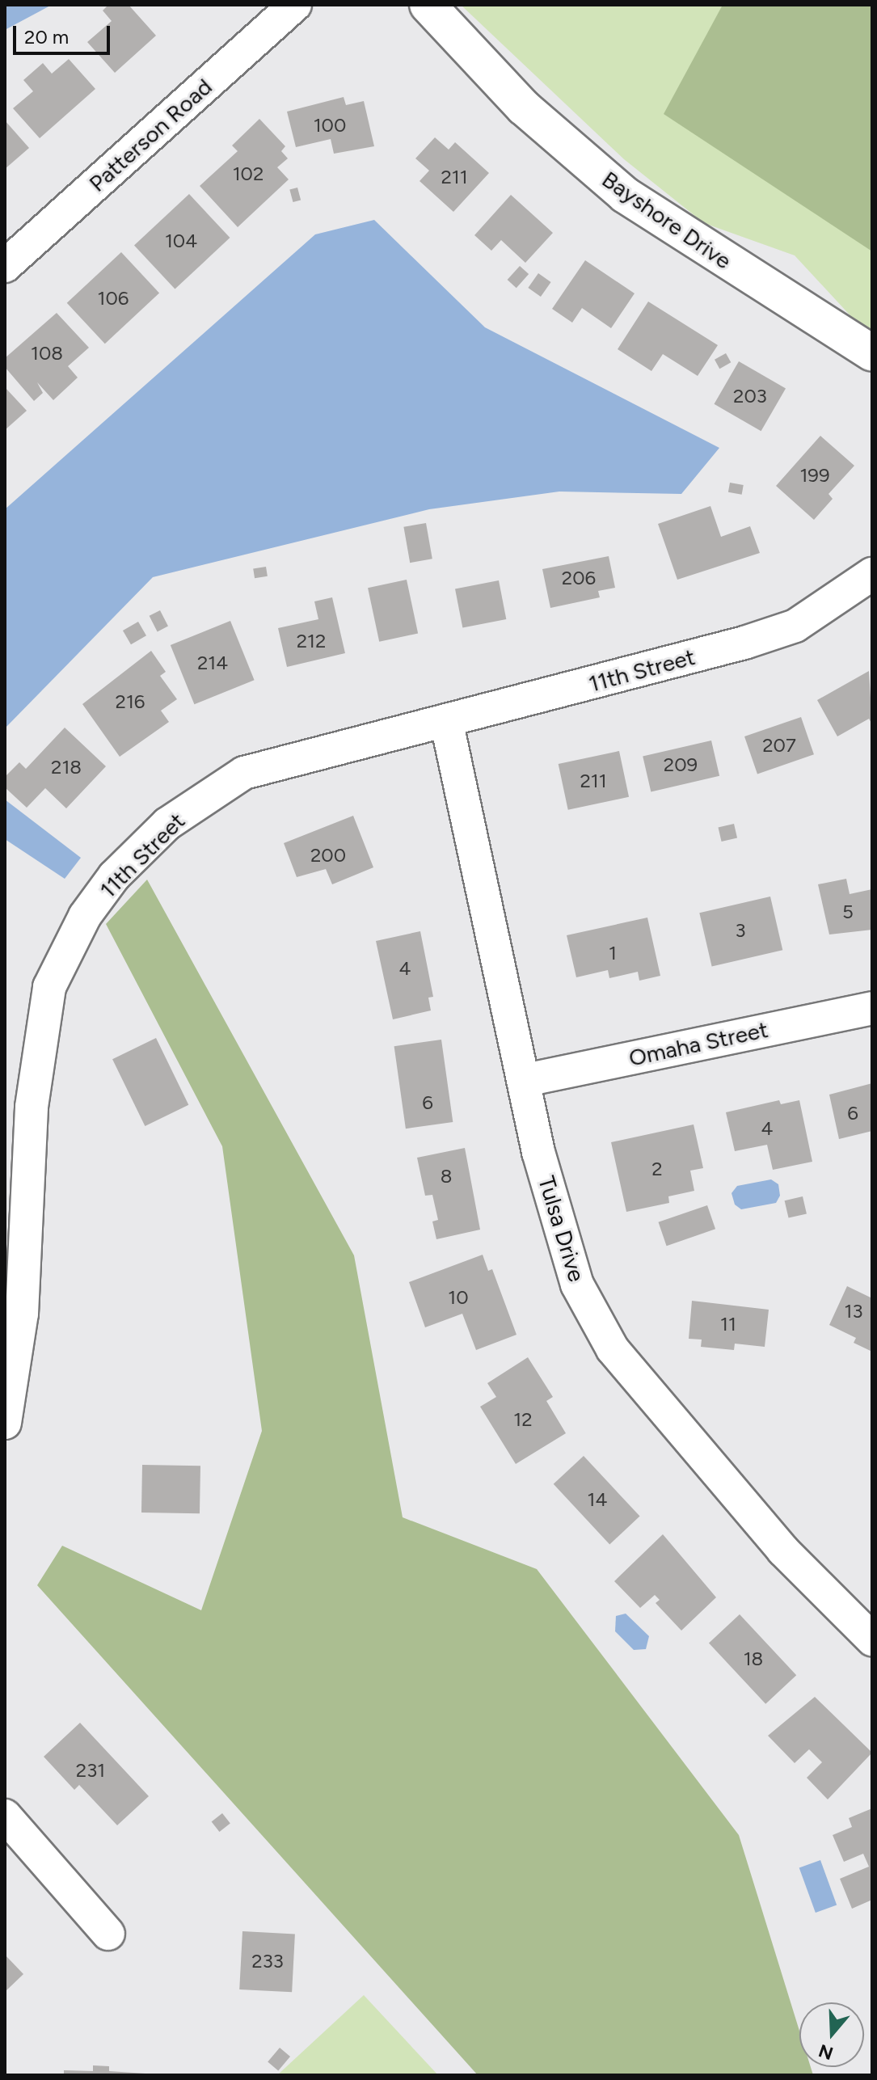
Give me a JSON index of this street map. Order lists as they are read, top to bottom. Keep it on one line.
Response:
{"streets":{"street":["Patterson Road","Bayshore Drive","11th Street","Omaha Street","Tulsa Drive"]},"crossings":[["11th Street","Tulsa Drive"],["Omaha Street","Tulsa Drive"]],"house_numbers":["100","102","211","104","106","108","203","199","206","212","214","216","207","209","218","211","200","5","3","1","4","6","6","4","2","8","10","13","11","12","14","18","231","233"],"scale_bar":"20 m","north":"bottom"}
